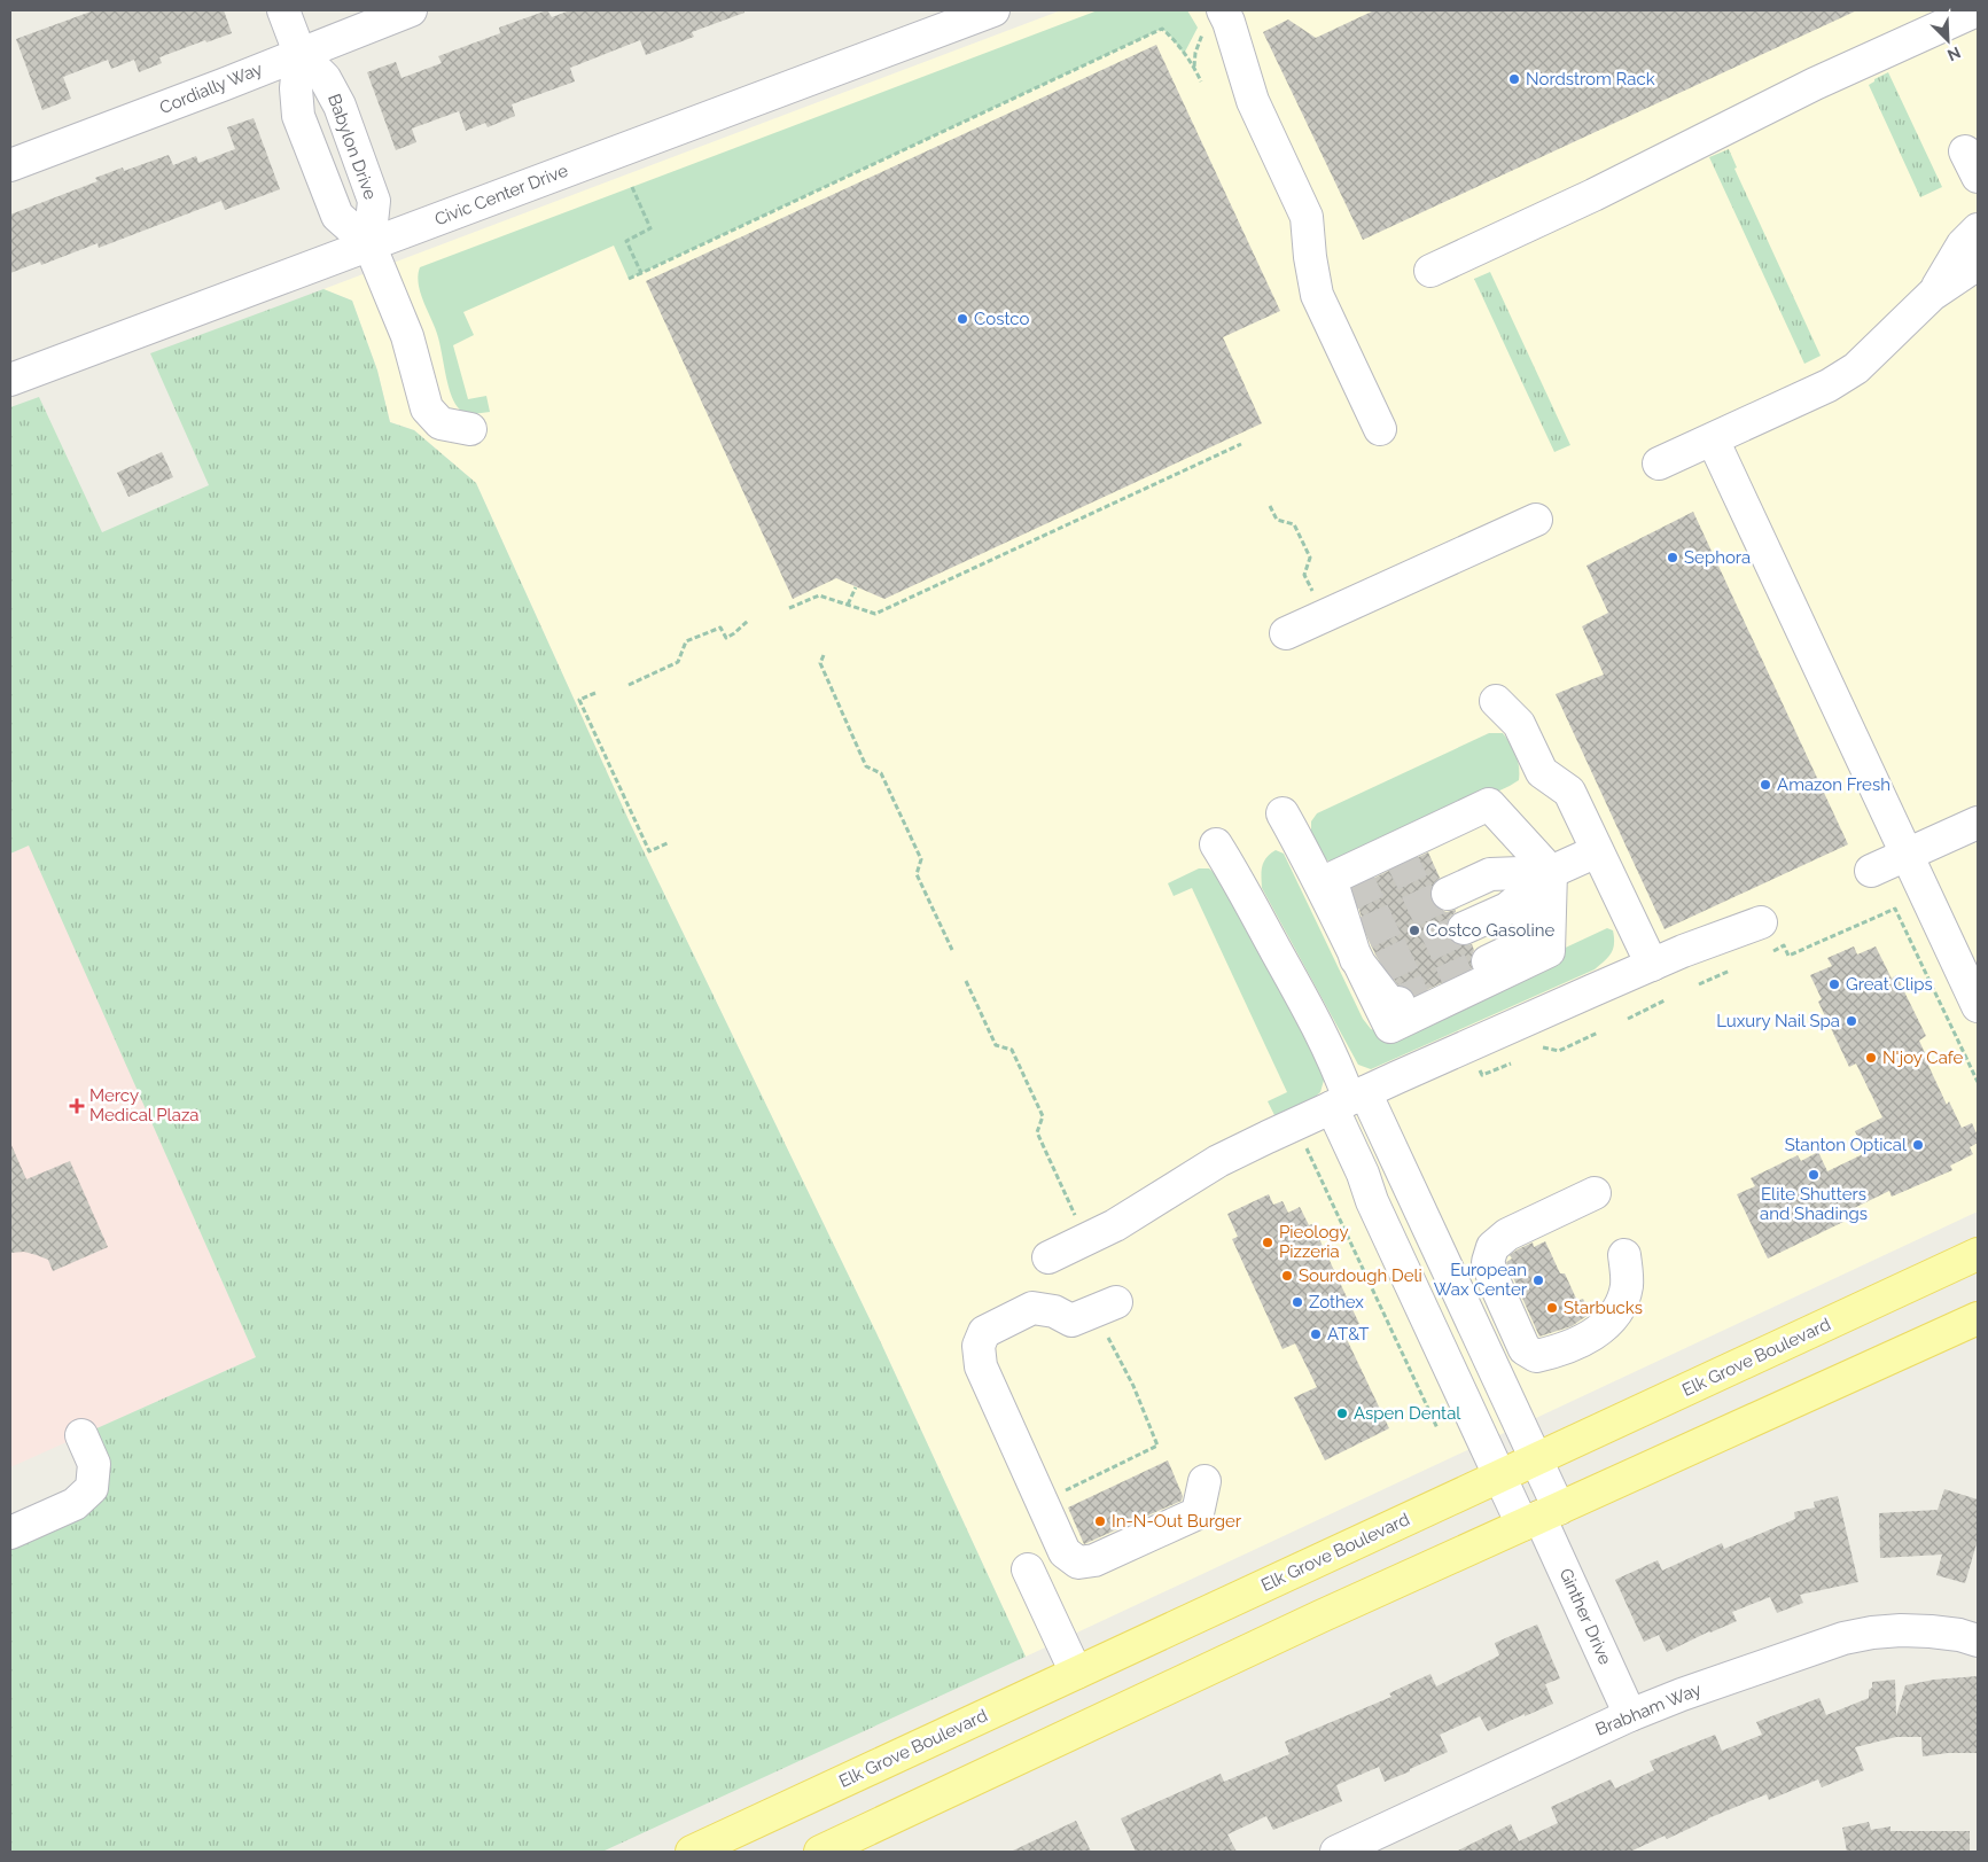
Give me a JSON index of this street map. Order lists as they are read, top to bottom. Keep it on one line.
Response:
{"streets":{"main road":["Elk Grove Boulevard"],"street":["Cordially Way","Babylon Drive","Civic Center Drive","Ginther Drive","Brabham Way"]},"crossings":[["Cordially Way","Babylon Drive"],["Babylon Drive","Civic Center Drive"],["Ginther Drive","Brabham Way"]],"places":{"other":["Nordstrom Rack","Costco","Sephora","Amazon Fresh","Costco Gasoline","Great Clips","Luxury Nail Spa","N'joy Cafe","Stanton Optical","Elite Shutters and Shadings","Pieology Pizzeria","Sourdough Deli","European Wax Center","Zothex","Starbucks","AT&T","Aspen Dental","In-N-Out Burger"],"health":["Mercy Medical Plaza"]},"north":"bottom right"}
